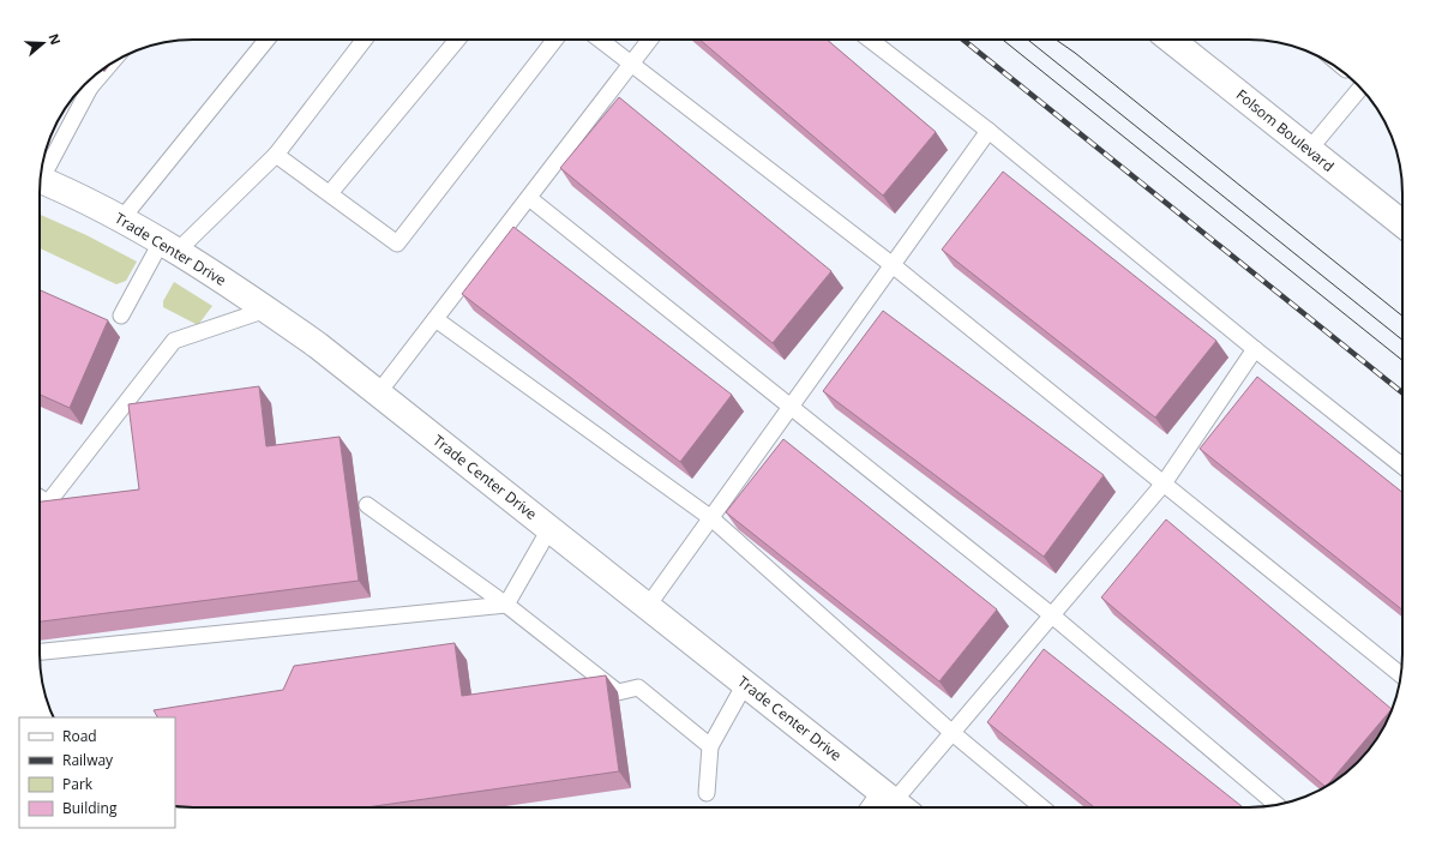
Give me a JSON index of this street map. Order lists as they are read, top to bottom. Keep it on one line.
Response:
{"streets":{"street":["Folsom Boulevard","Trade Center Drive"]},"legend":["Road","Railway","Park","Building"],"north":"right"}
